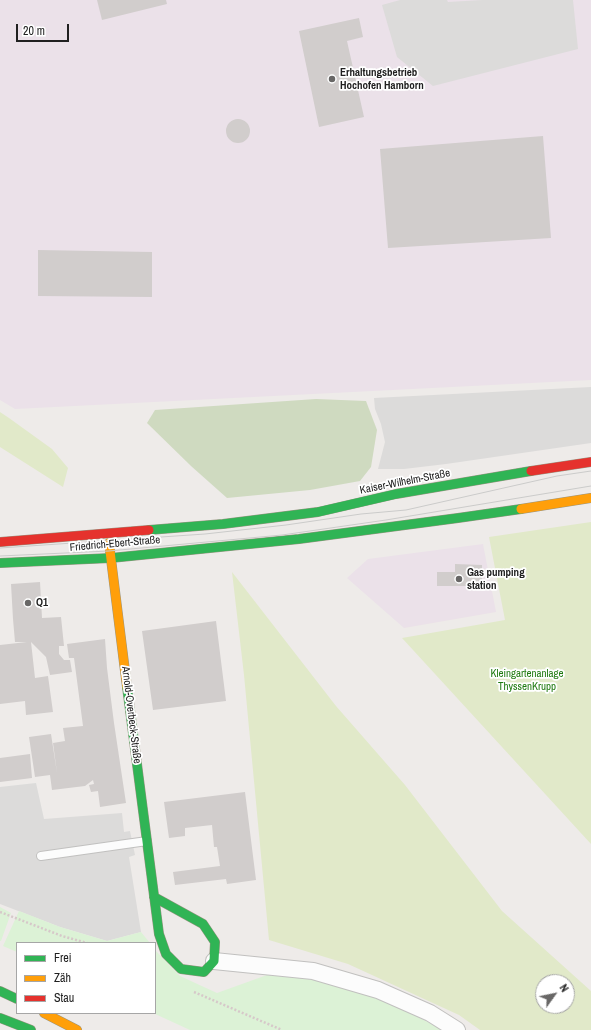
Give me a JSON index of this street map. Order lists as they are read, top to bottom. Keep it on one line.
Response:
{"streets":{"main road":["Kaiser-Wilhelm-Straße","Friedrich-Ebert-Straße","Arnold-Overbeck-Straße"]},"crossings":[["Kaiser-Wilhelm-Straße","Friedrich-Ebert-Straße"],["Friedrich-Ebert-Straße","Arnold-Overbeck-Straße"]],"parks":["Kleingartenanlage ThyssenKrupp"],"places":["Erhaltungsbetrieb Hochofen Hamborn","Gas pumping station","Q1"],"legend":["Frei","Zäh","Stau"],"scale_bar":"20 m","north":"top right"}
